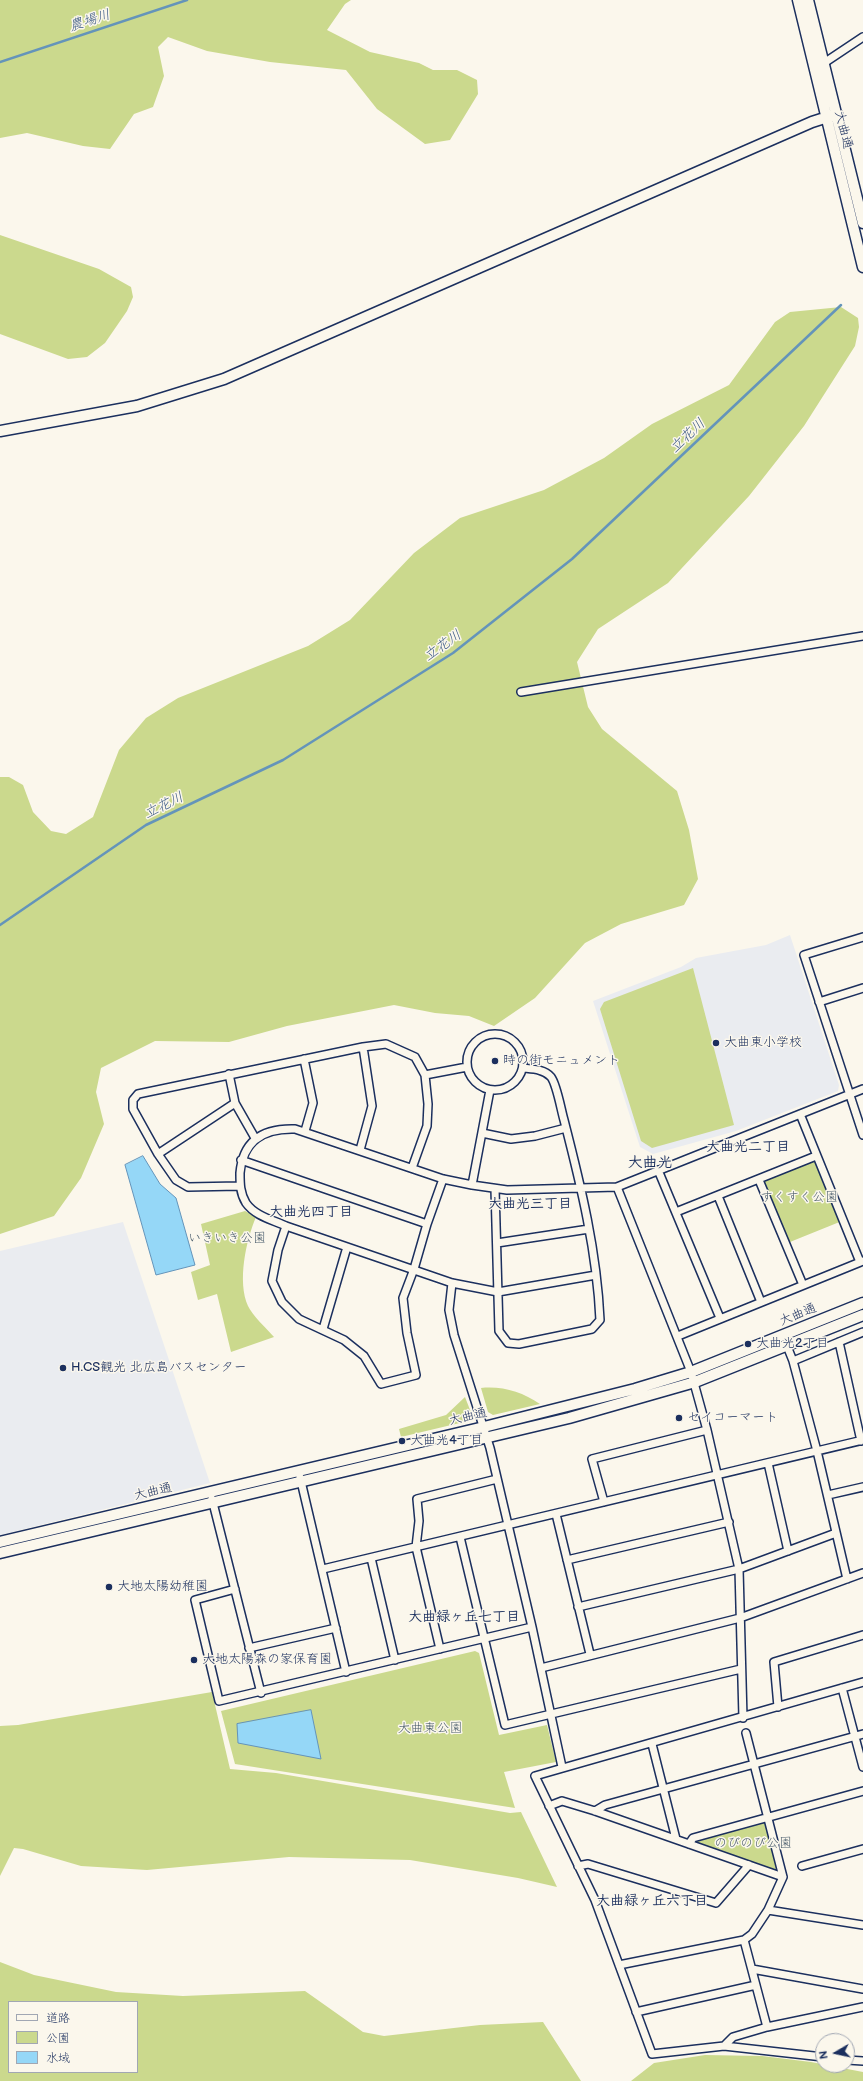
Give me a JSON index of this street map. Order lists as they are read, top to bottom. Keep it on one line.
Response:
{"streets":{"street":["大曲通"]},"districts":["大曲光二丁目","大曲光","大曲光三丁目","大曲光四丁目","大曲緑ヶ丘七丁目","大曲緑ヶ丘六丁目"],"water":["農場川","立花川"],"parks":["すくすく公園","いきいき公園","大曲東公園","のびのび公園"],"places":["大曲東小学校","時の街モニュメント","大曲光2丁目","H.CS観光 北広島バスセンター","セイコーマート","大曲光4丁目","大地太陽幼稚園","大地太陽森の家保育園"],"legend":["道路","公園","水域"],"north":"left"}
